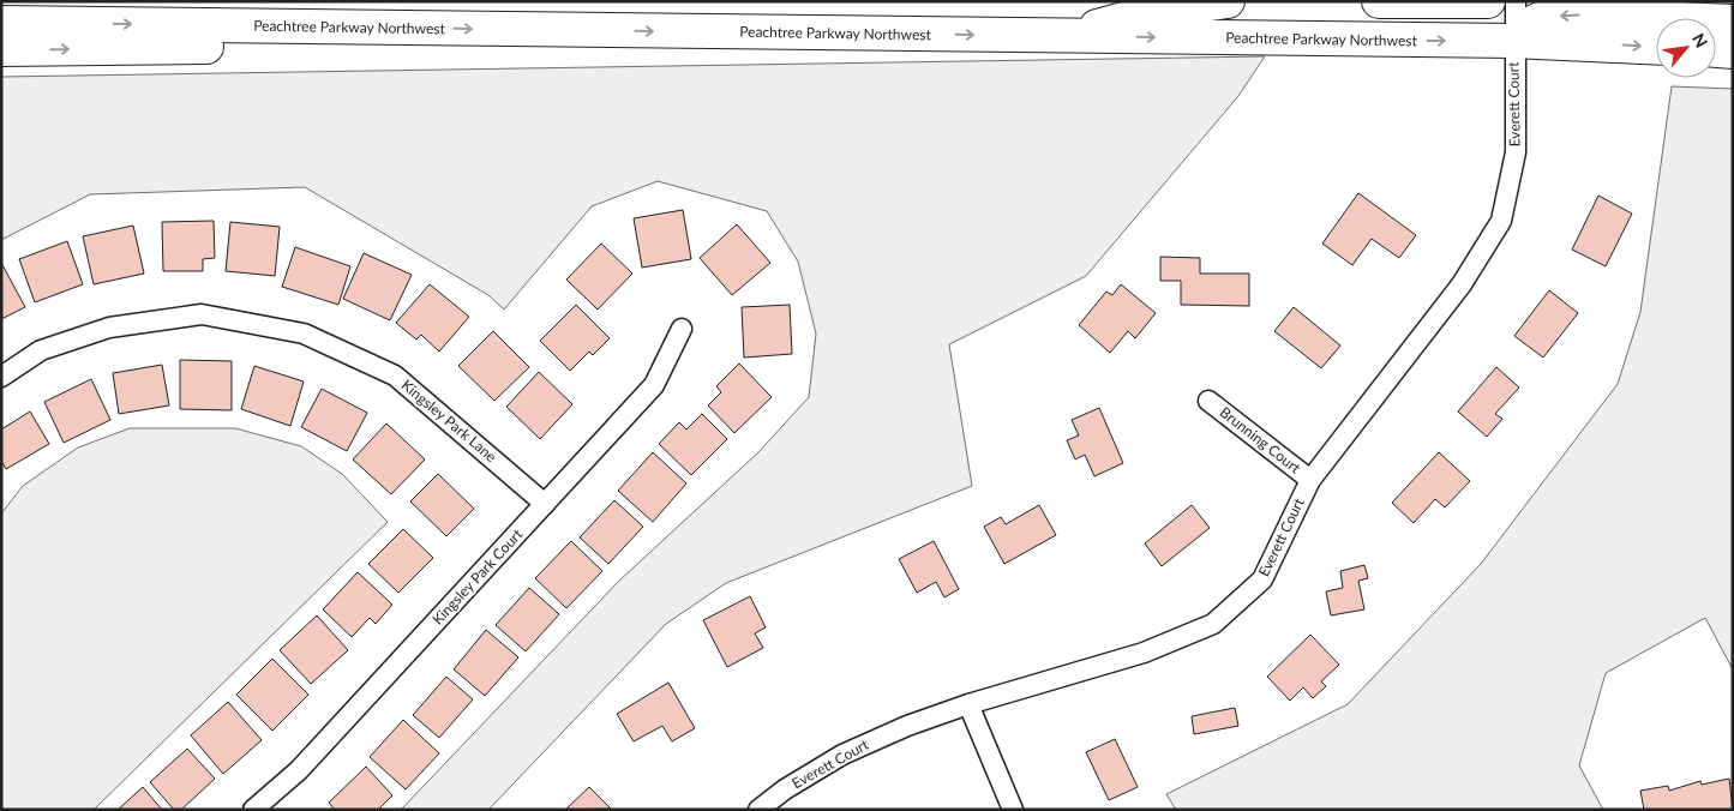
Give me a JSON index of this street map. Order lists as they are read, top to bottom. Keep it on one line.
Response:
{"streets":{"highway":["Peachtree Parkway Northwest"],"street":["Everett Court","Kingsley Park Lane","Brunning Court","Kingsley Park Court"]},"crossings":[["Peachtree Parkway Northwest","Everett Court"],["Everett Court","Brunning Court"],["Kingsley Park Lane","Kingsley Park Court"]],"north":"top right"}
